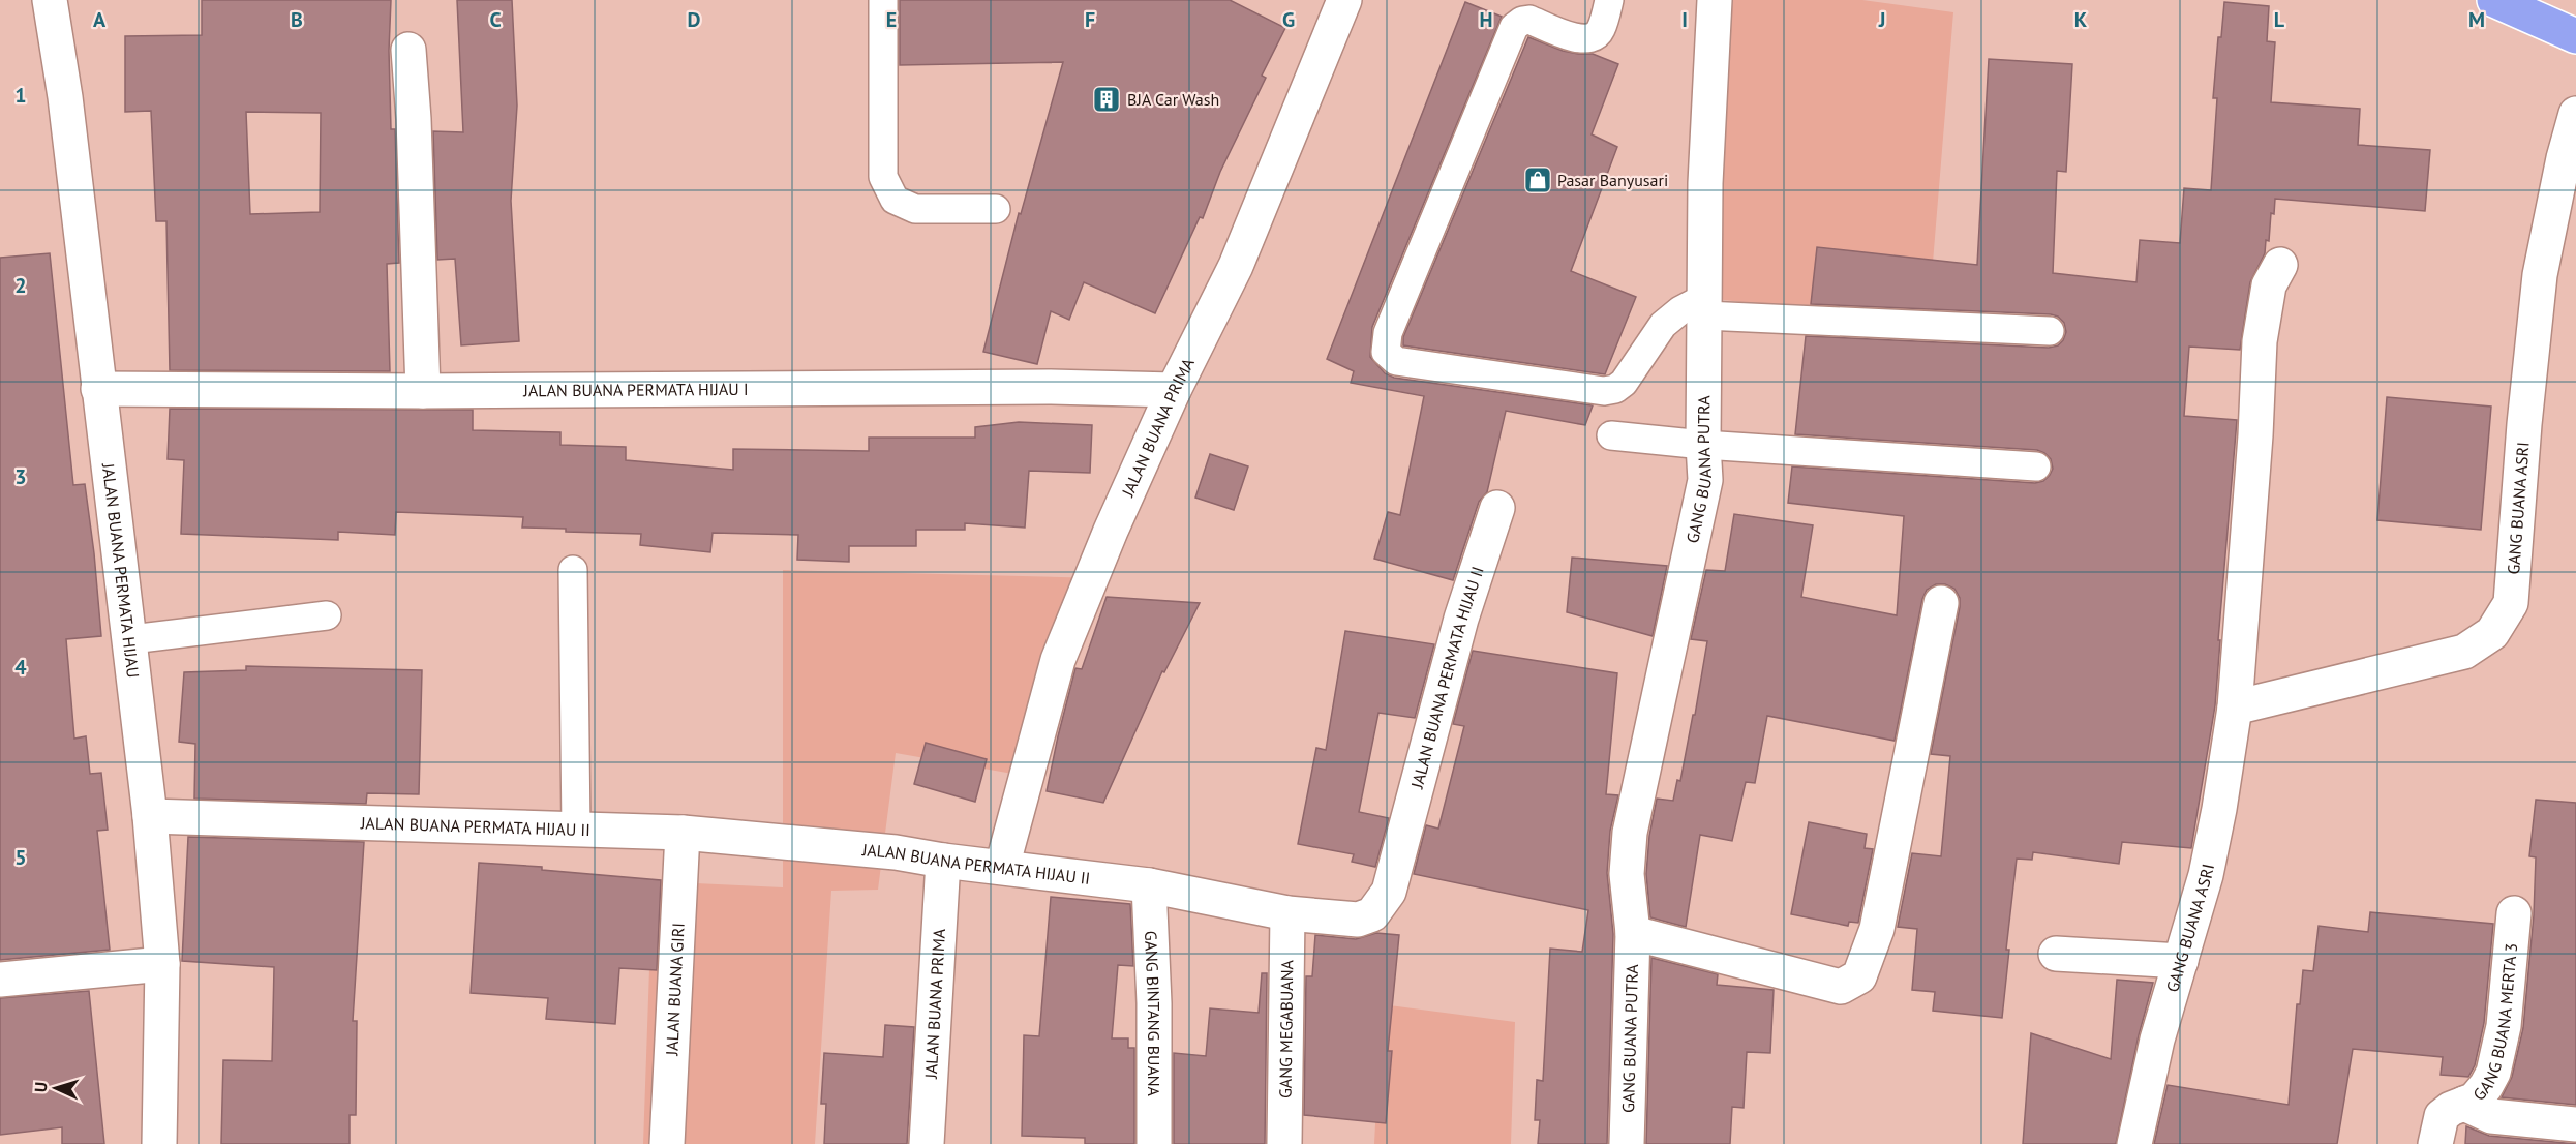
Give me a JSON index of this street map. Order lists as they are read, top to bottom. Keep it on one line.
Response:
{"streets":{"street":["JALAN BUANA PERMATA HIJAU I","JALAN BUANA PRIMA","GANG BUANA PUTRA","GANG BUANA ASRI","JALAN BUANA PERMATA HIJAU","JALAN BUANA PERMATA HIJAU II","JALAN BUANA GIRI","GANG BINTANG BUANA","GANG BUANA MERTA 3","GANG MEGABUANA"]},"crossings":[["JALAN BUANA PERMATA HIJAU I","JALAN BUANA PRIMA"],["JALAN BUANA PERMATA HIJAU I","JALAN BUANA PERMATA HIJAU"],["JALAN BUANA PRIMA","JALAN BUANA PERMATA HIJAU II"],["JALAN BUANA PERMATA HIJAU","JALAN BUANA PERMATA HIJAU II"],["JALAN BUANA PERMATA HIJAU II","JALAN BUANA GIRI"],["JALAN BUANA PERMATA HIJAU II","GANG BINTANG BUANA"],["JALAN BUANA PERMATA HIJAU II","GANG MEGABUANA"]],"places":{"building":["BJA Car Wash"],"shop":["Pasar Banyusari"]},"north":"left","grid":{"columns":["A","B","C","D","E","F","G","H","I","J","K","L","M"],"rows":["1","2","3","4","5"]}}
